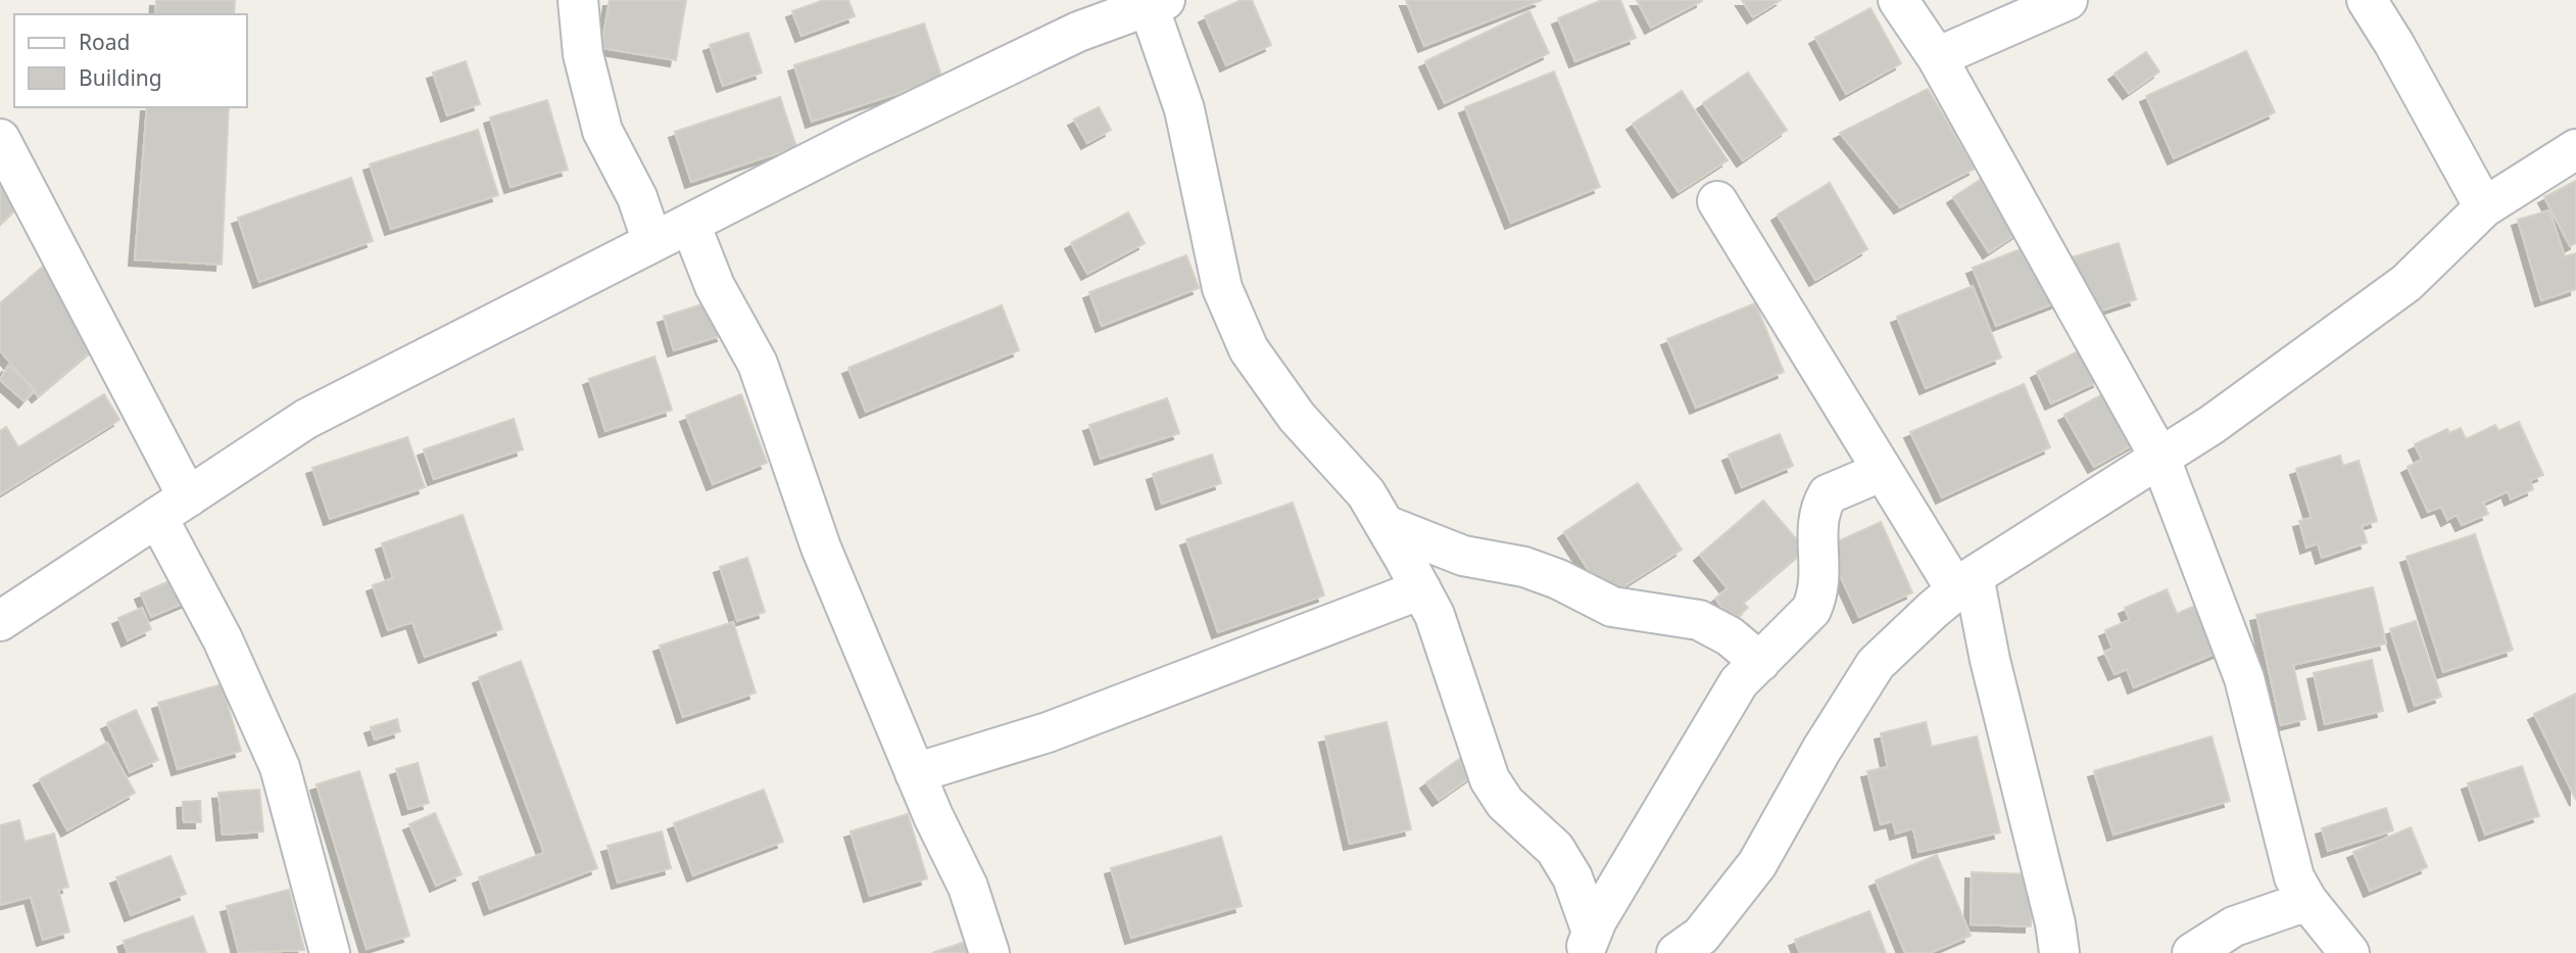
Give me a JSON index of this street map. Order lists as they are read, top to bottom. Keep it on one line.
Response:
{"legend":["Road","Building"]}
